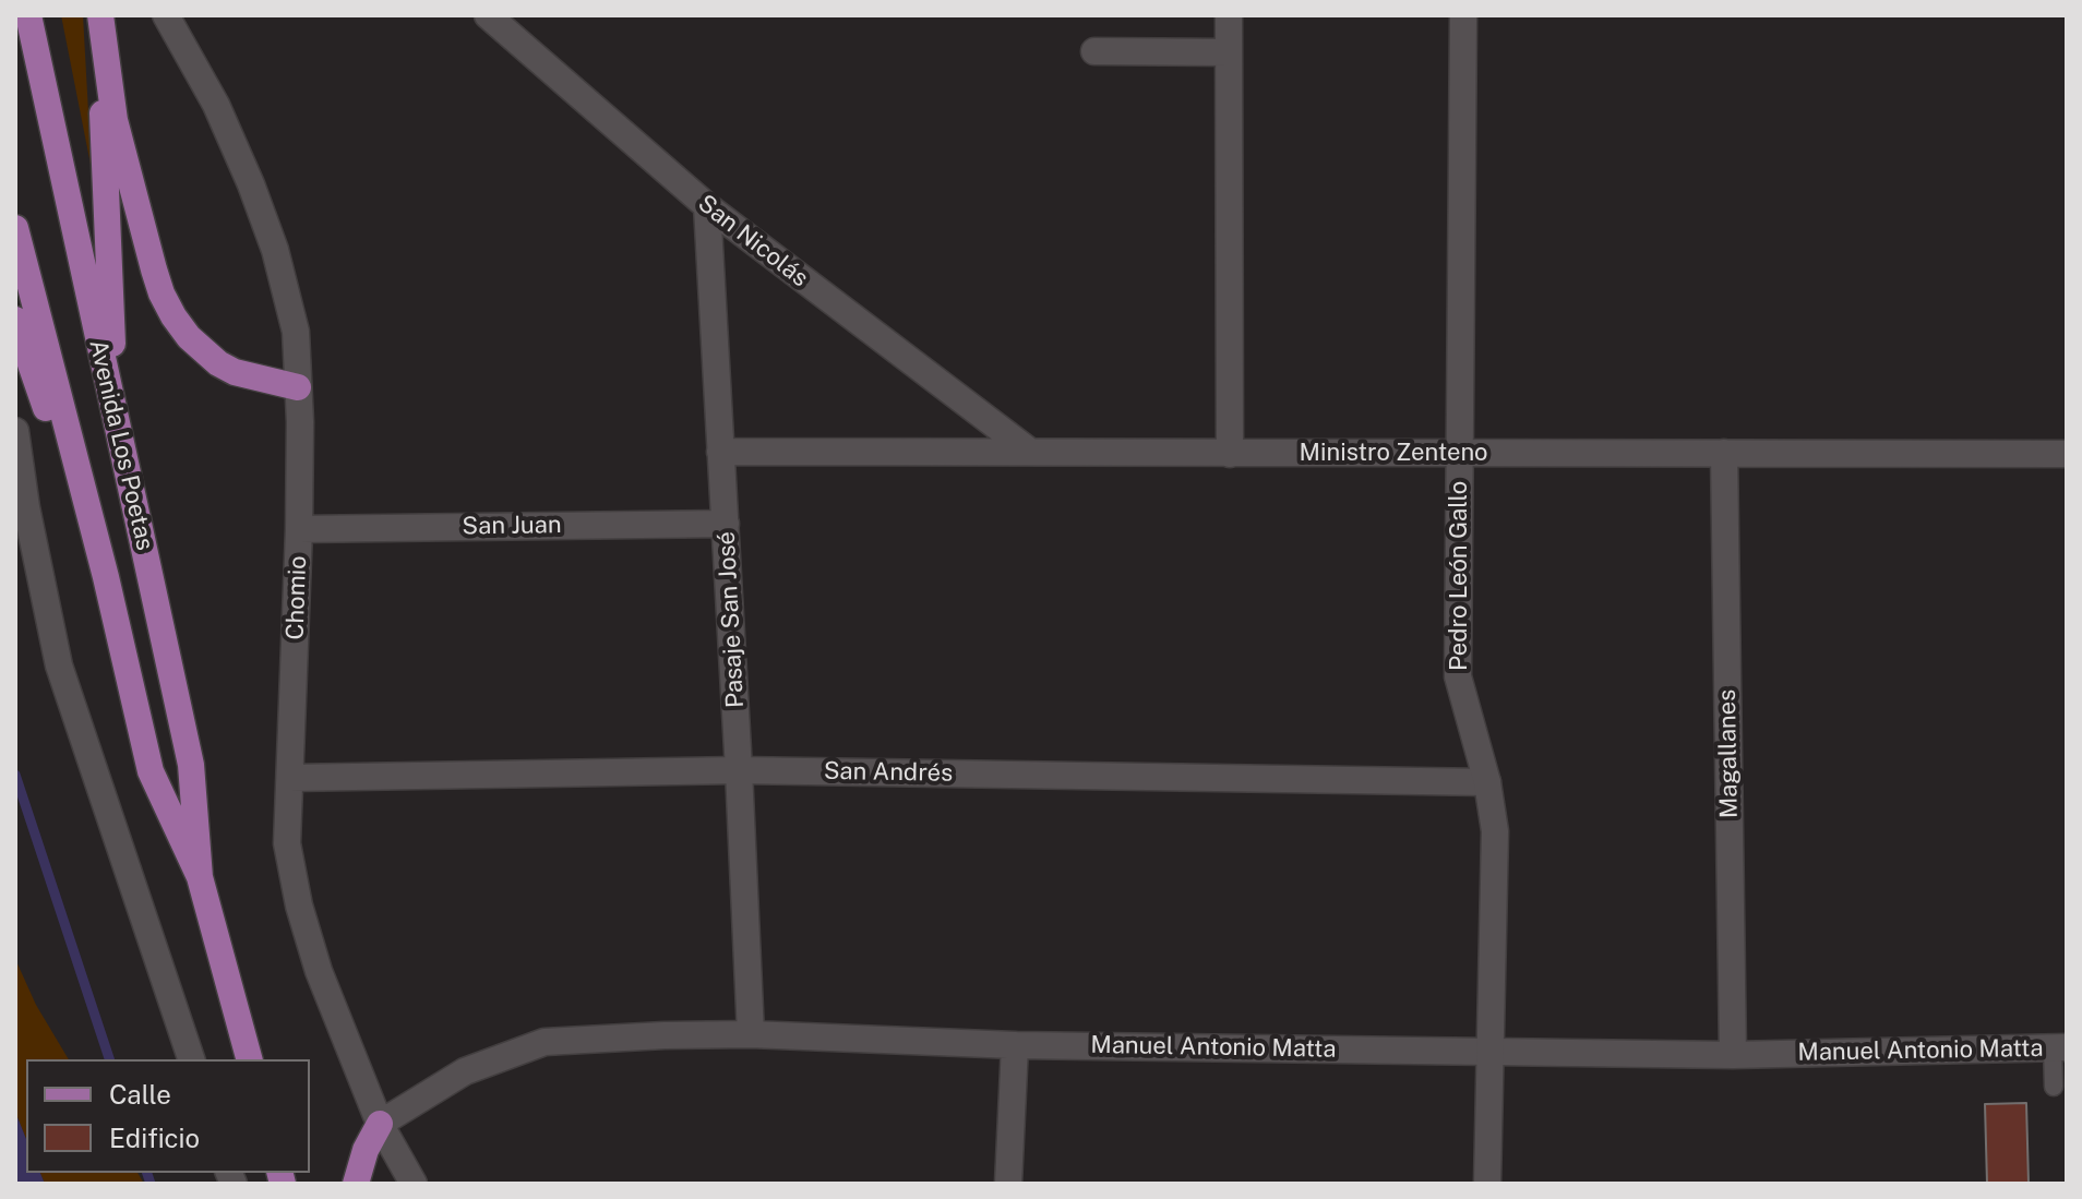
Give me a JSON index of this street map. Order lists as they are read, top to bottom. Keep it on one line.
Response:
{"streets":{"main road":["Avenida Los Poetas"],"street":["San Nicolás","Ministro Zenteno","San Juan","Pedro León Gallo","Chomio","Pasaje San José","Magallanes","San Andrés","Manuel Antonio Matta"]},"crossings":[["San Nicolás","Ministro Zenteno"],["San Nicolás","Pasaje San José"],["Ministro Zenteno","Pedro León Gallo"],["Ministro Zenteno","Pasaje San José"],["Ministro Zenteno","Magallanes"],["San Juan","Chomio"],["San Juan","Pasaje San José"],["Pedro León Gallo","San Andrés"],["Pedro León Gallo","Manuel Antonio Matta"],["Chomio","San Andrés"],["Chomio","Manuel Antonio Matta"],["Pasaje San José","San Andrés"],["Pasaje San José","Manuel Antonio Matta"],["Magallanes","Manuel Antonio Matta"]],"legend":["Calle","Edificio"]}
